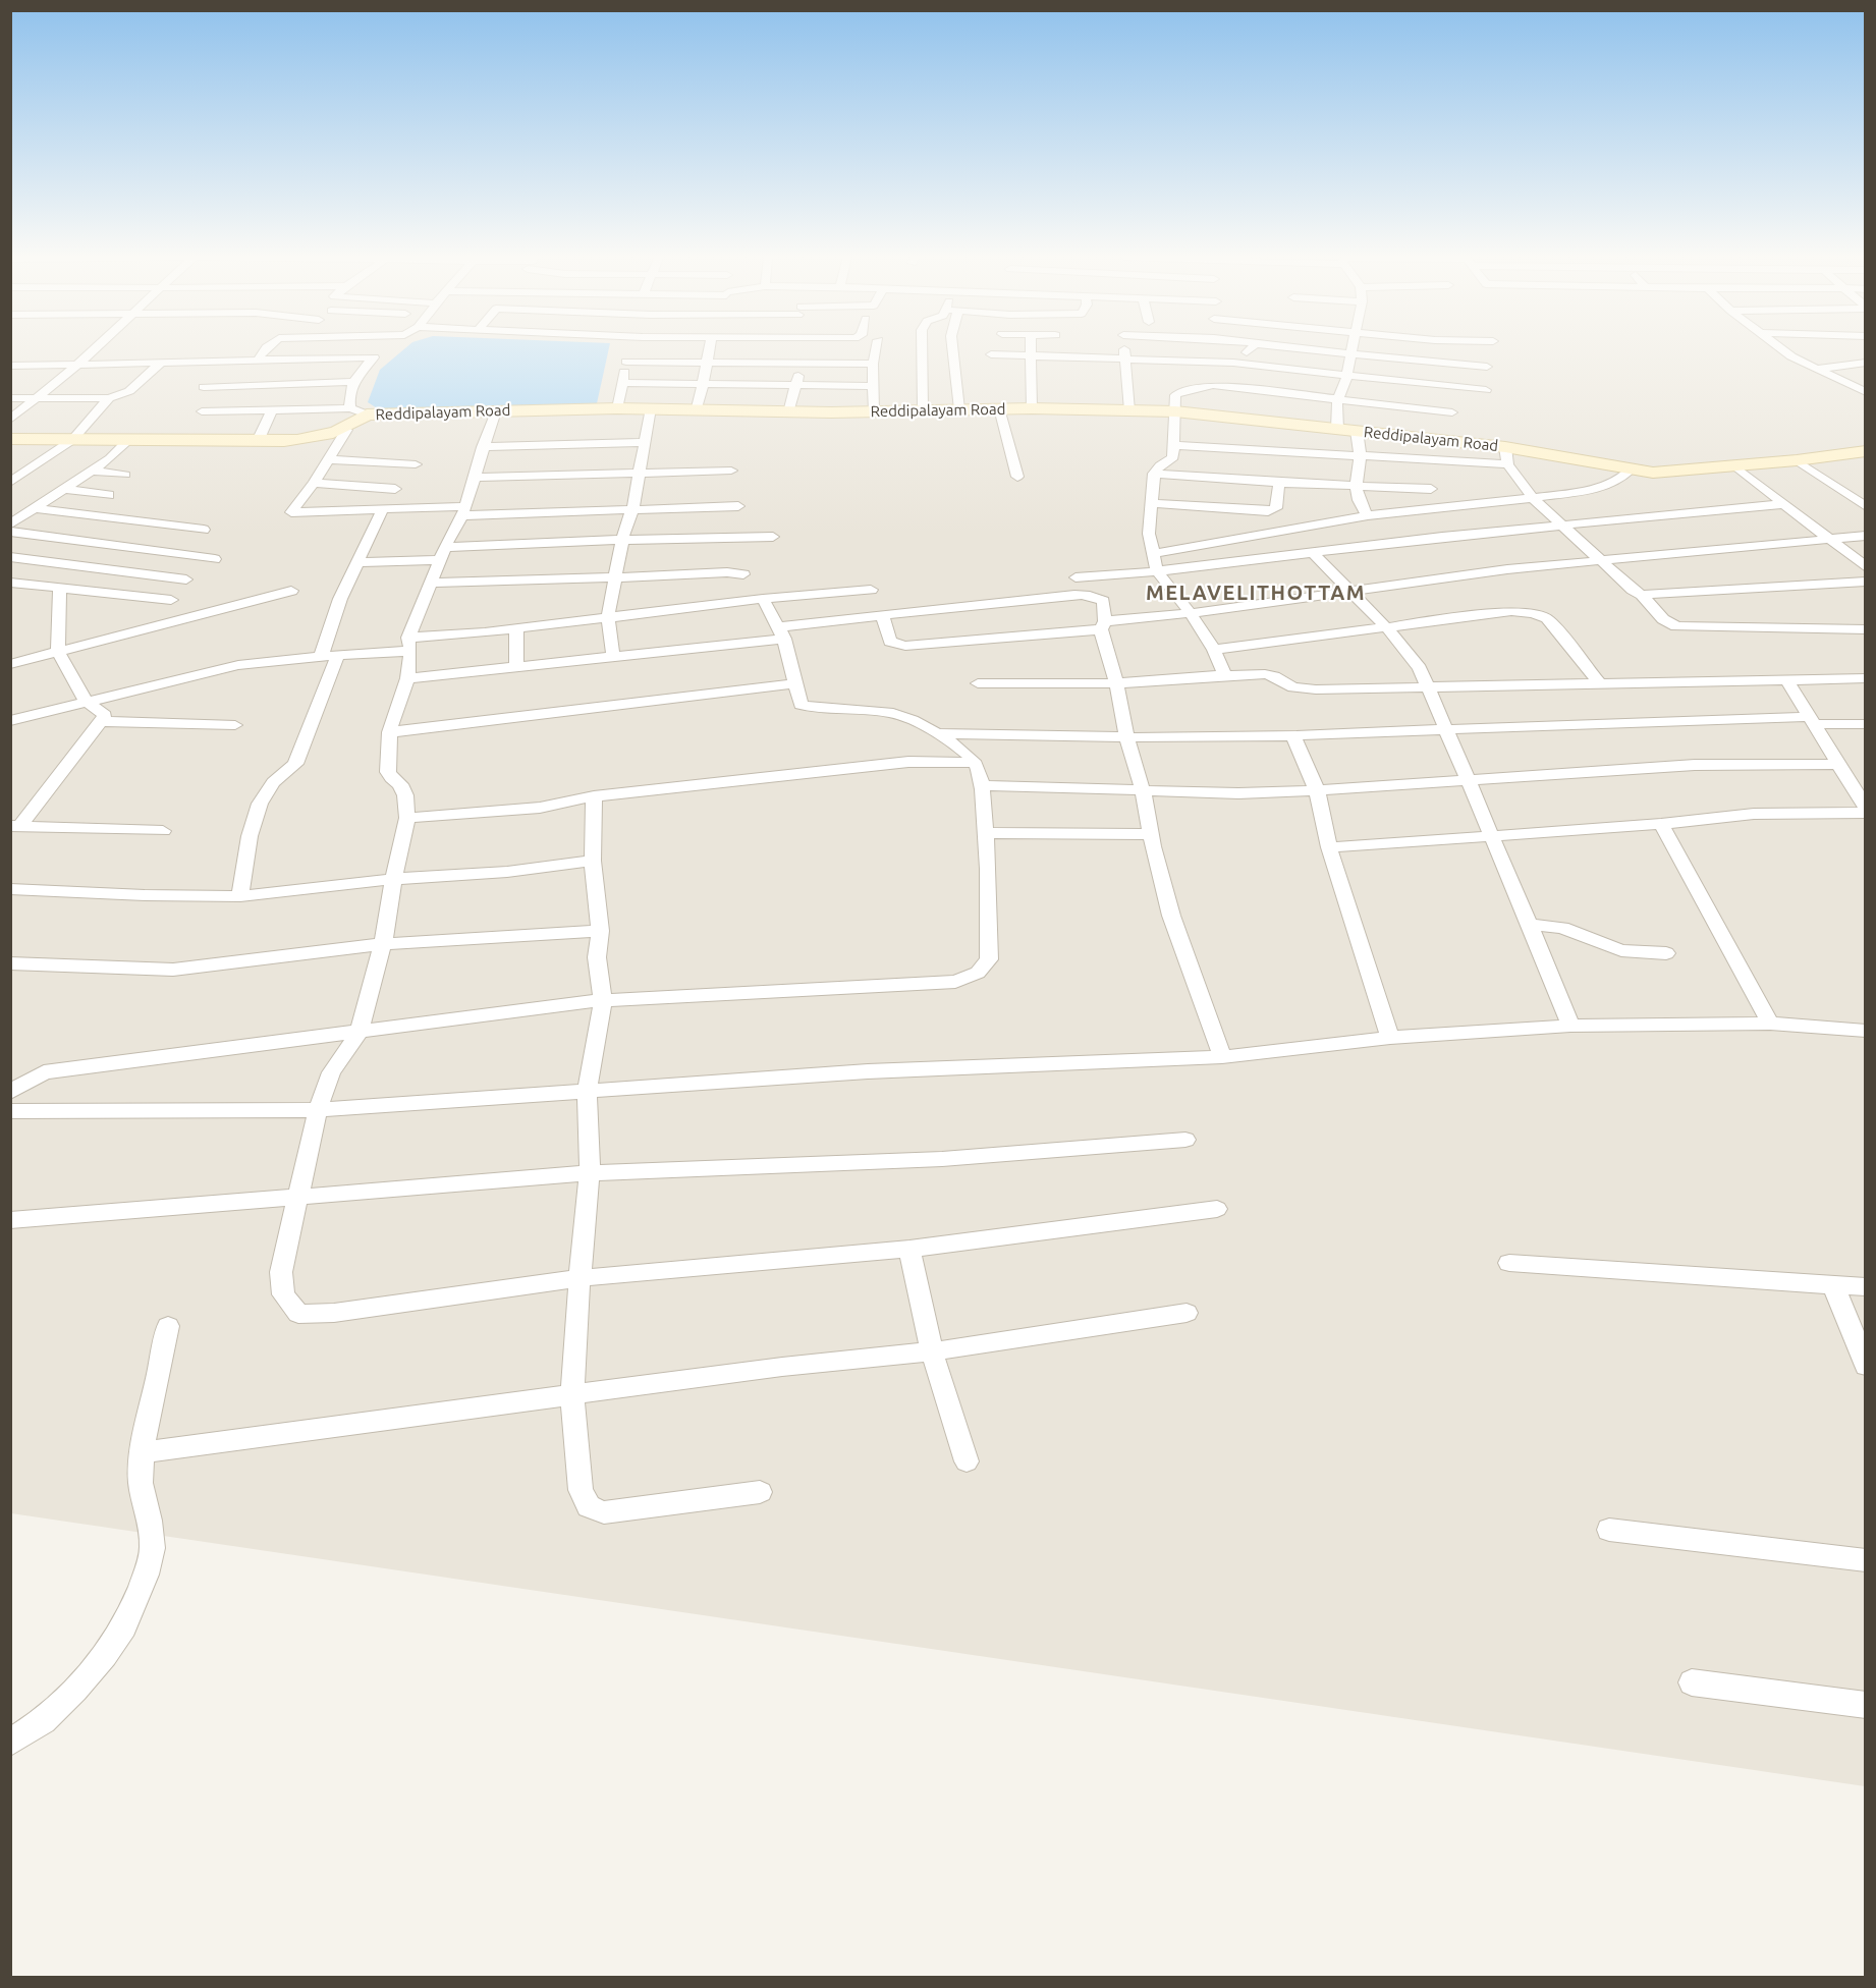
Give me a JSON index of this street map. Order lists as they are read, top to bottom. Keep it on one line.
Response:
{"streets":{"main road":["Reddipalayam Road"]},"districts":["MELAVELITHOTTAM"]}
